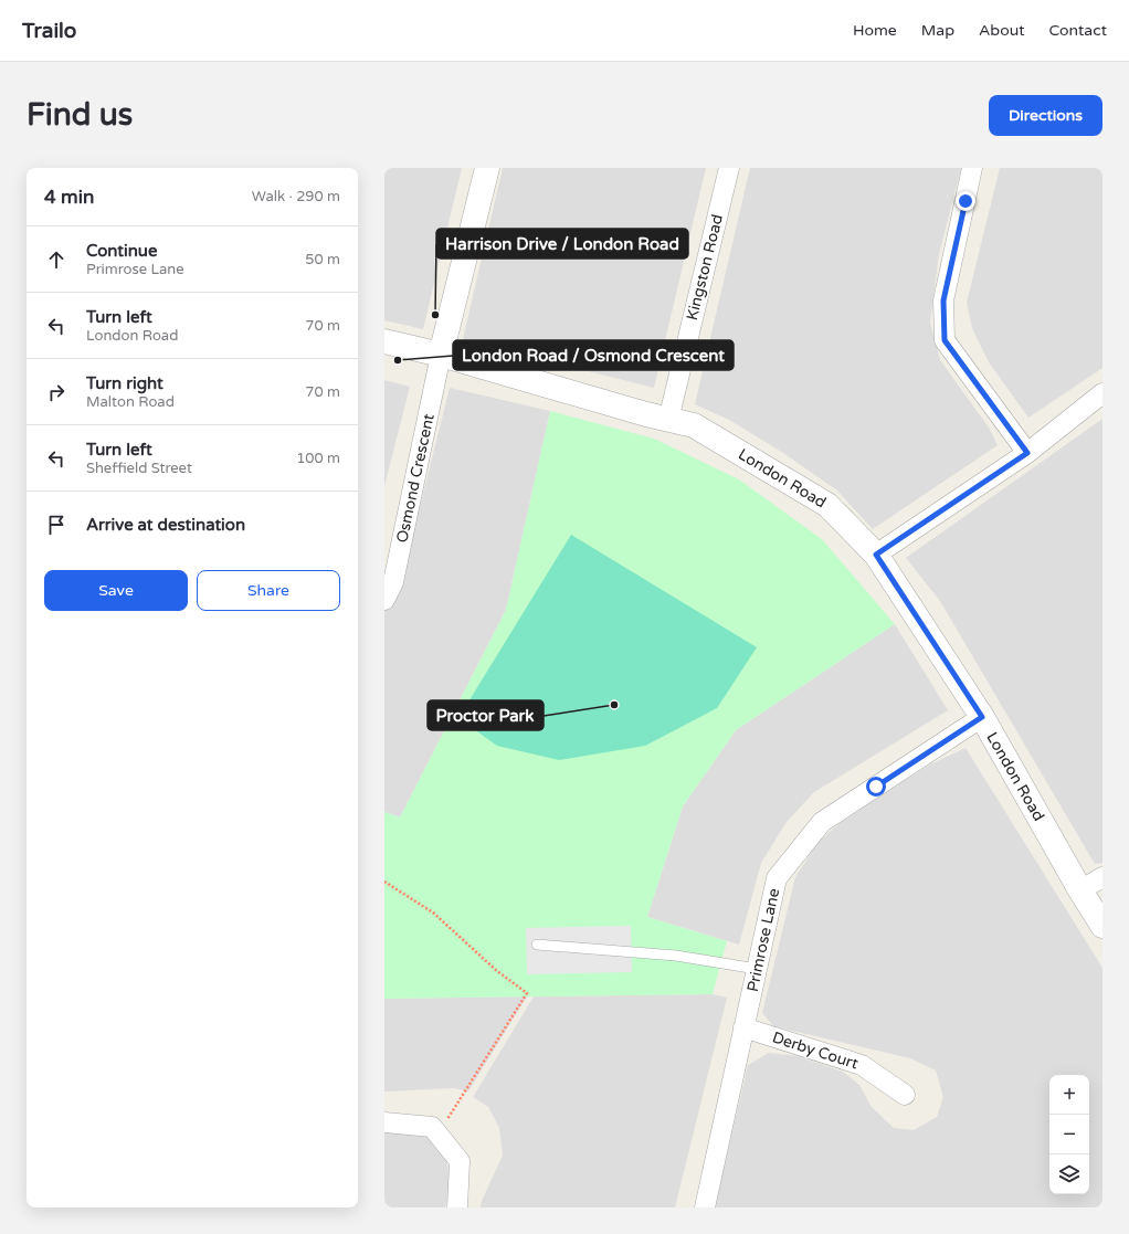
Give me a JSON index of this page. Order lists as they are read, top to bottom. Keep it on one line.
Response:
{"streets":{"street":["Kingston Road","Osmond Crescent","London Road","Primrose Lane","Derby Court"]},"crossings":[["Kingston Road","London Road"],["Osmond Crescent","London Road"],["London Road","Primrose Lane"],["Primrose Lane","Derby Court"]],"places":["Harrison Drive / London Road","London Road / Osmond Crescent","Proctor Park"],"page":{"header":"Trailo","nav":["Home","Map","About","Contact"],"buttons":["Directions",["Save","Share"]],"title":"Find us","heading":["4 min","Walk · 290 m"],"list":[["Continue","Primrose Lane","50 m"],["Turn left","London Road","70 m"],["Turn right","Malton Road","70 m"],["Turn left","Sheffield Street","100 m"],"Arrive at destination"],"map_buttons":["+","−"]}}
